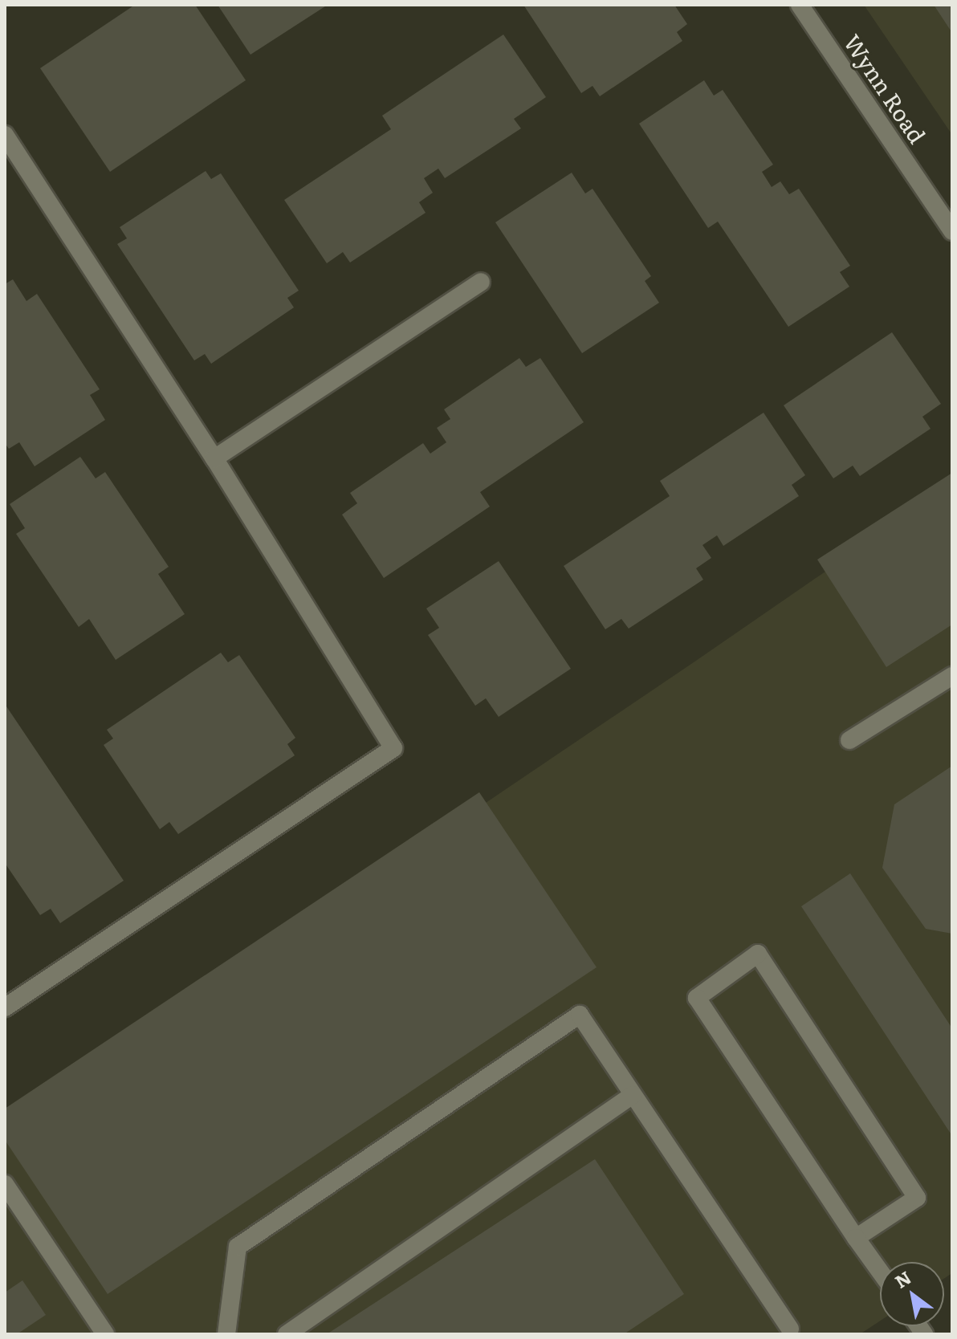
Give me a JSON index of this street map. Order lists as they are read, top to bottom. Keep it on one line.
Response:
{"streets":{"street":["Wynn Road"]},"north":"top left"}
